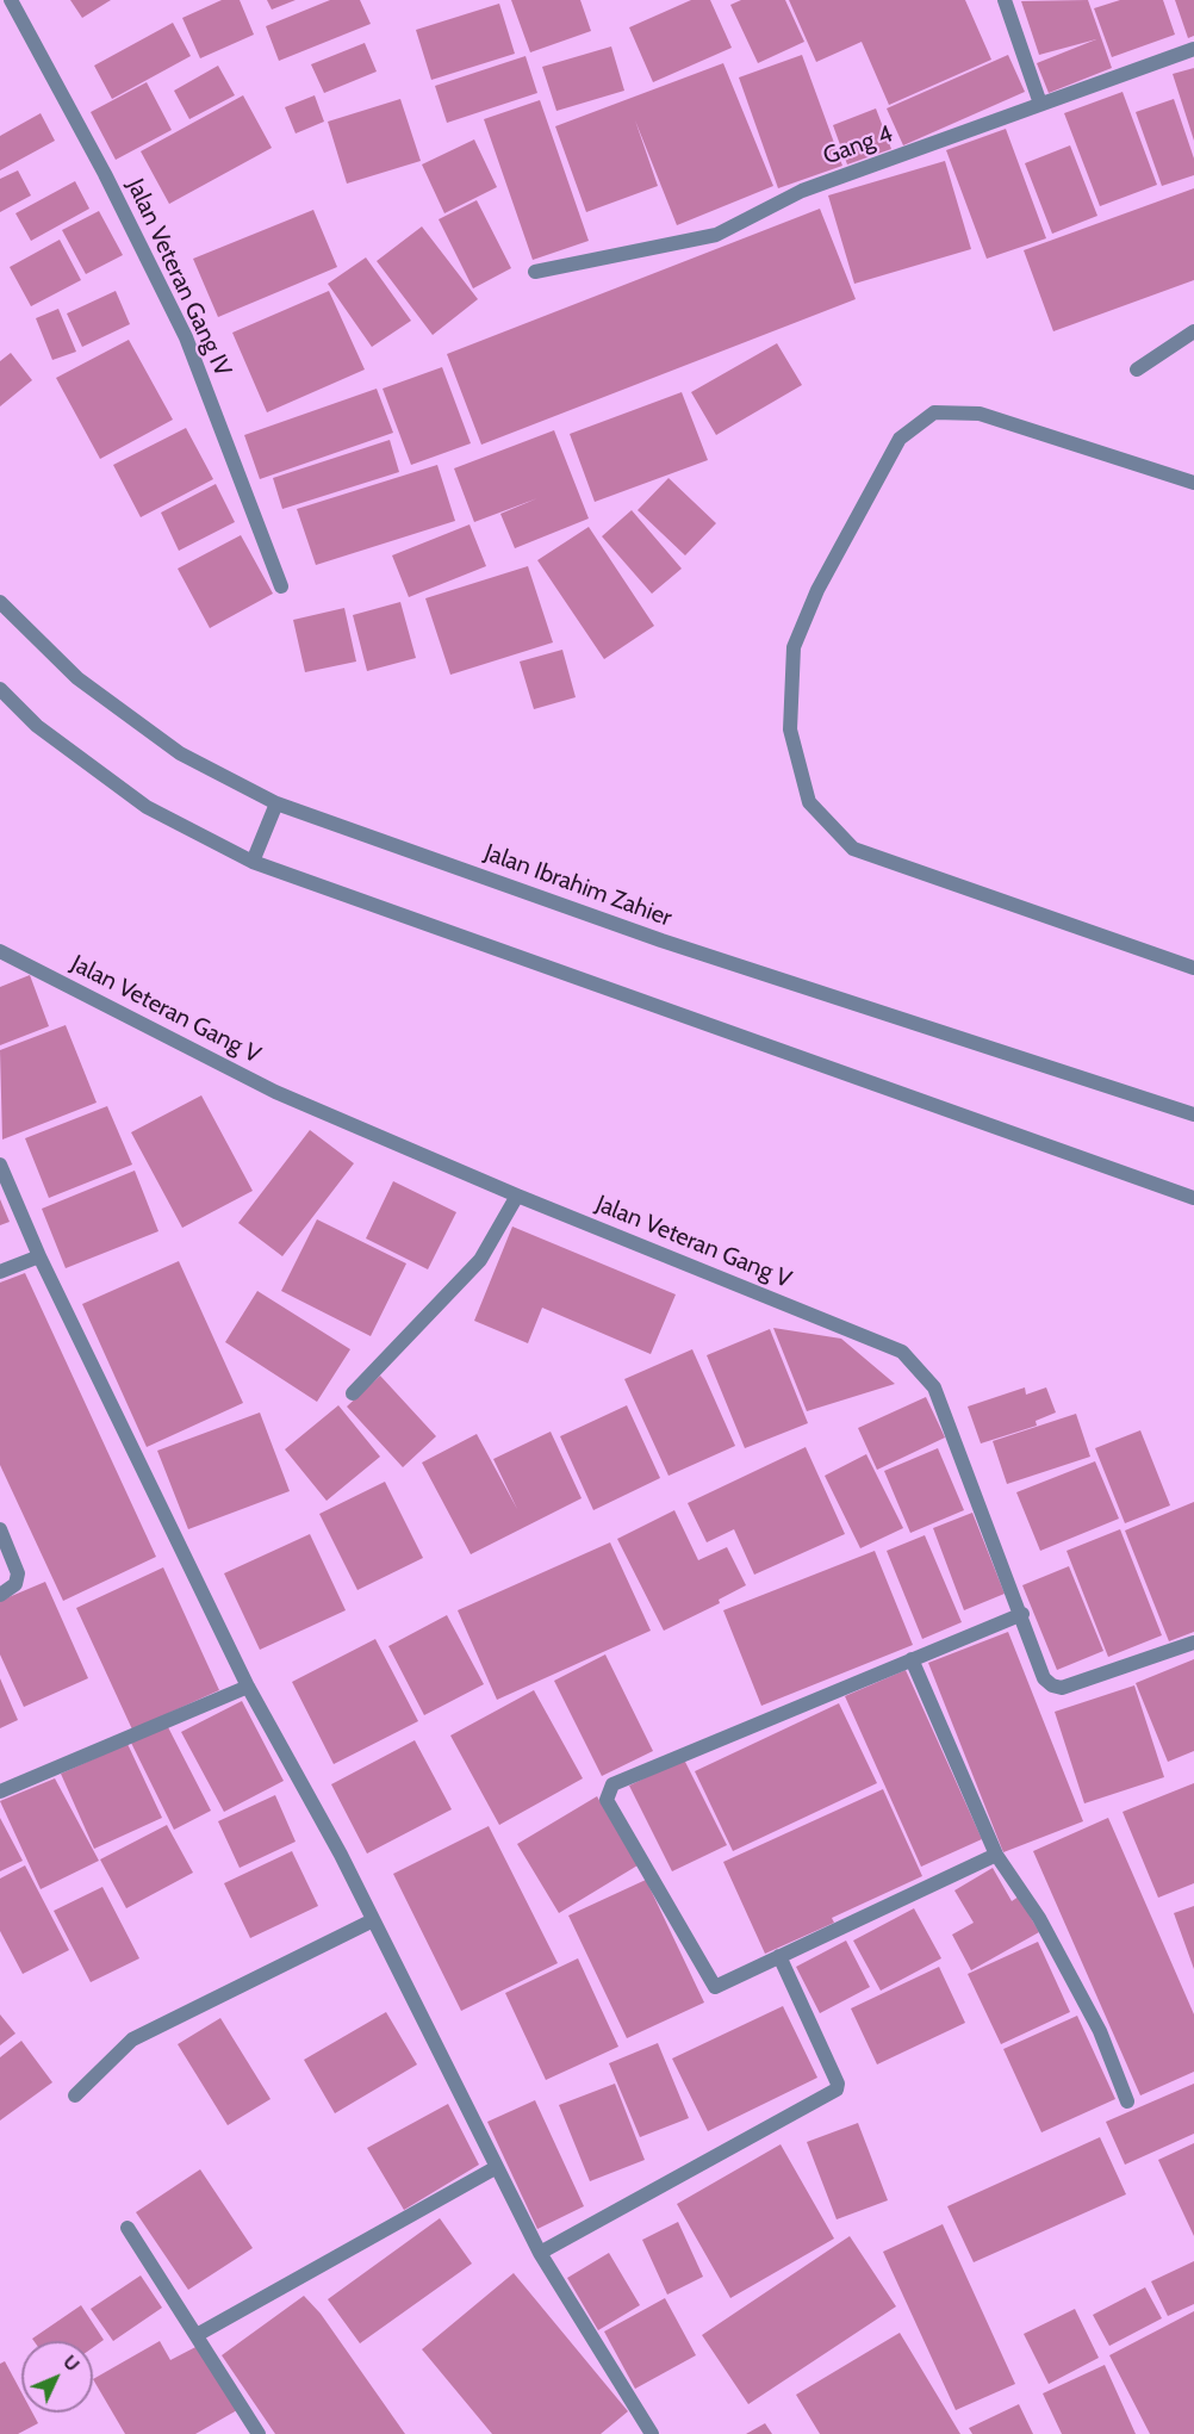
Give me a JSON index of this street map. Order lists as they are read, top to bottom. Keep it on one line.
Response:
{"streets":{"street":["Gang 4","Jalan Veteran Gang IV","Jalan Ibrahim Zahier","Jalan Veteran Gang V"]},"north":"top right"}
